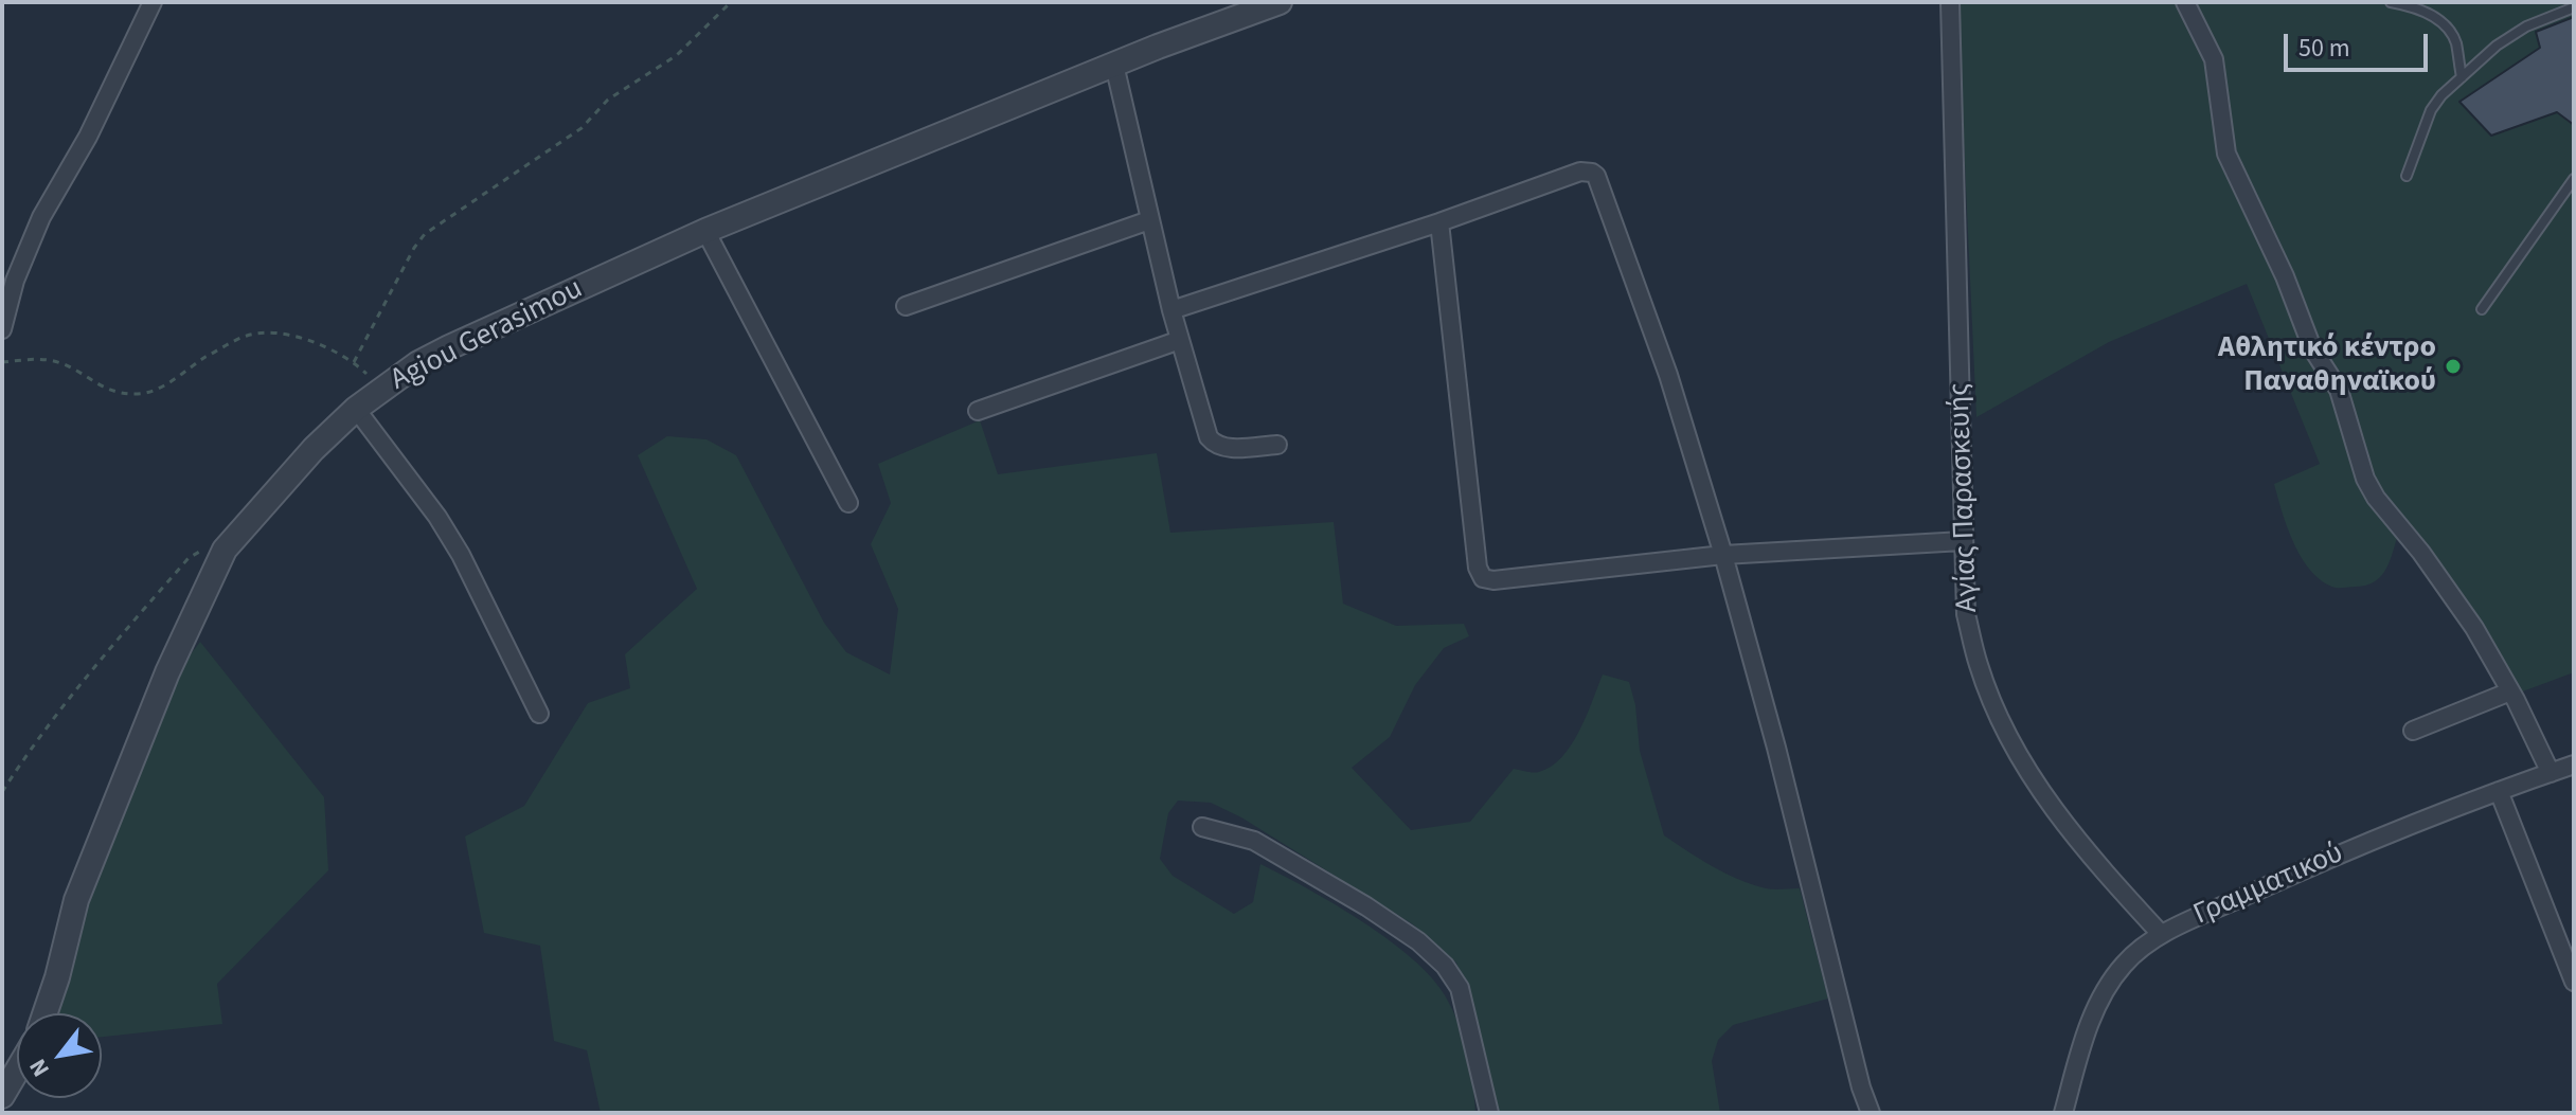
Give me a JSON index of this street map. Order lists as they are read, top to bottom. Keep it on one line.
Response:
{"streets":{"street":["Agiou Gerasimou","Αγίας Παρασκευής","Γραμματικού"]},"crossings":[["Αγίας Παρασκευής","Γραμματικού"]],"places":["Αθλητικό κέντρο Παναθηναϊκού"],"scale_bar":"50 m","north":"bottom left"}
